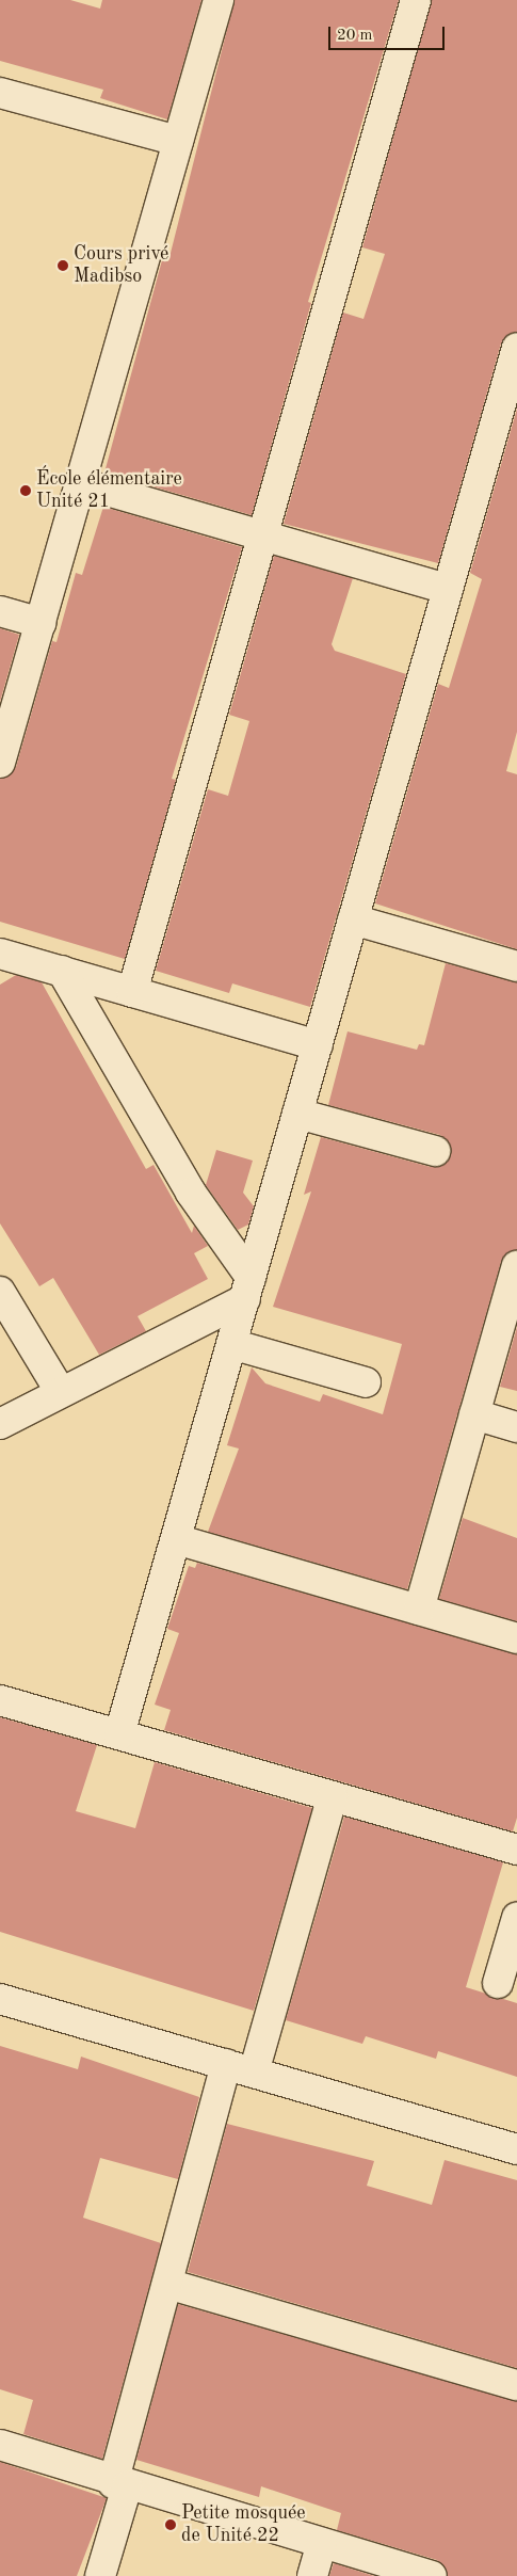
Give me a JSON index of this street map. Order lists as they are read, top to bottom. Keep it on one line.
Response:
{"places":["Cours privé Madibso","École élémentaire Unité 21","Petite mosquée de Unité 22"],"scale_bar":"20 m"}
